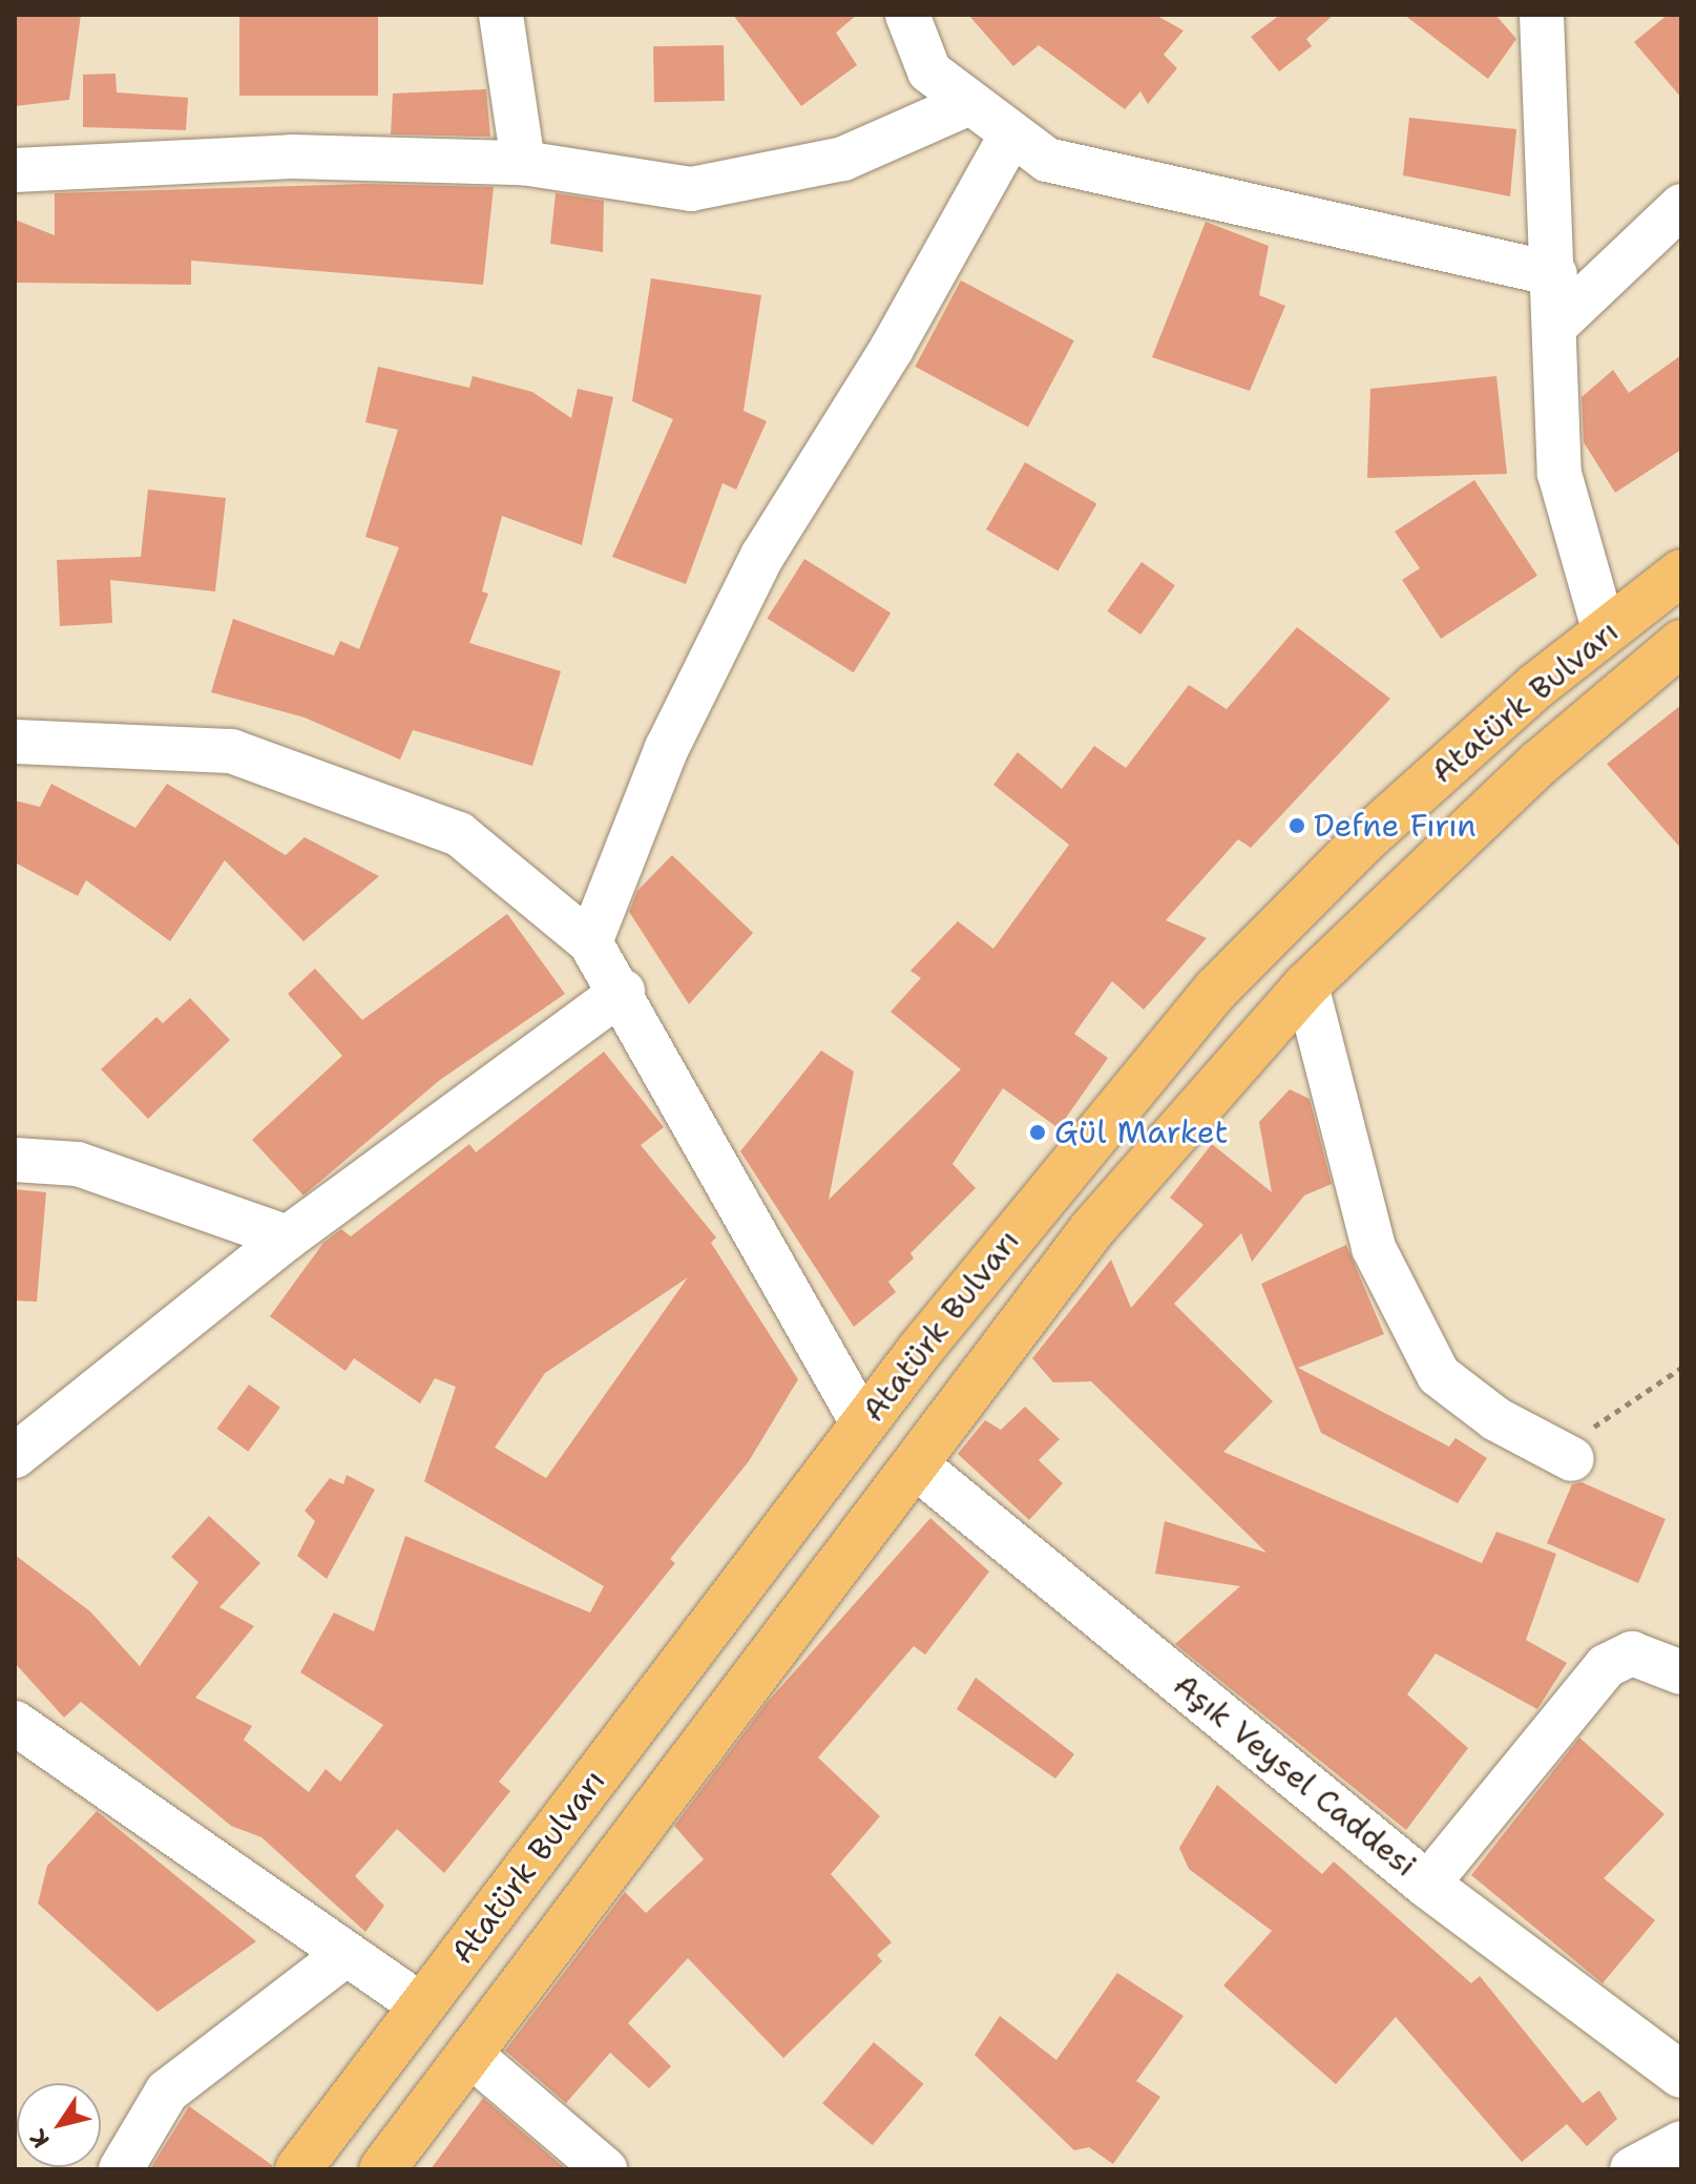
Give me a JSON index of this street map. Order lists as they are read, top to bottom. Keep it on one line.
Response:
{"streets":{"highway":["Atatürk Bulvarı"],"street":["Aşık Veysel Caddesi"]},"crossings":[["Atatürk Bulvarı","Aşık Veysel Caddesi"]],"places":["Defne Fırın","Gül Market"],"north":"bottom left"}
